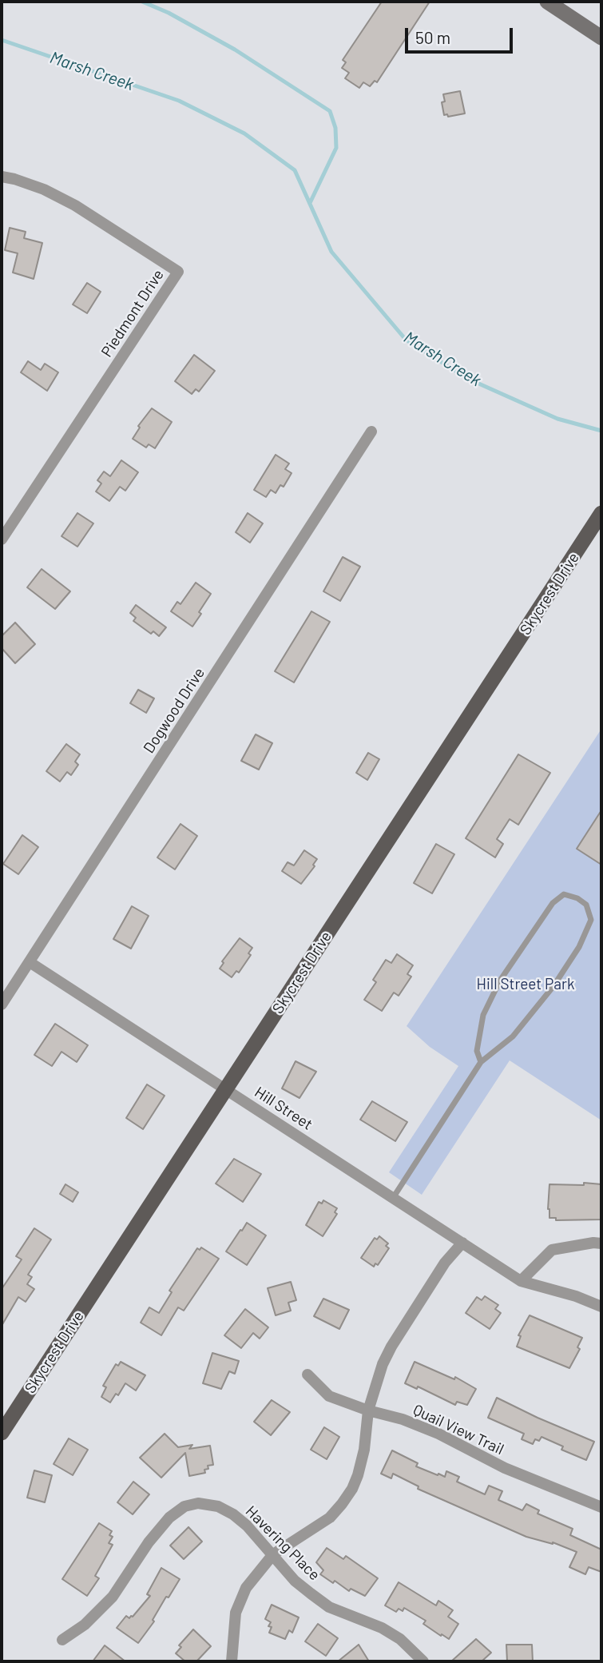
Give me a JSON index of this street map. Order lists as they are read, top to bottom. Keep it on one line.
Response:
{"streets":{"main road":["Skycrest Drive"],"street":["Piedmont Drive","Dogwood Drive","Hill Street","Quail View Trail","Havering Place"]},"crossings":[["Skycrest Drive","Hill Street"],["Dogwood Drive","Hill Street"]],"water":["Marsh Creek"],"parks":["Hill Street Park"],"scale_bar":"50 m"}
